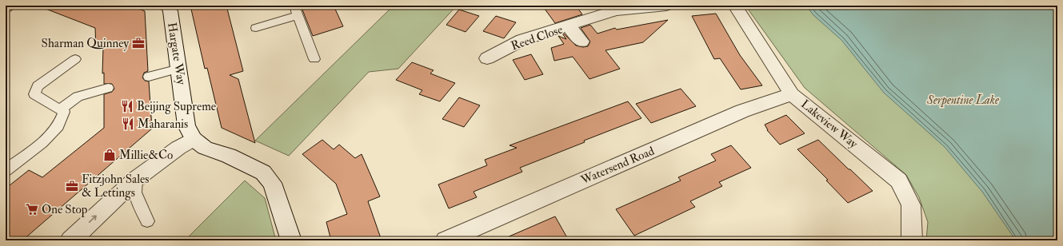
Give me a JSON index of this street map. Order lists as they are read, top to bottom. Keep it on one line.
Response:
{"streets":{"street":["Reed Close","Hargate Way","Lakeview Way","Watersend Road"]},"crossings":[["Lakeview Way","Watersend Road"]],"parks":["Serpentine Lake"],"places":{"office":["Sharman Quinney","Fitzjohn Sales & Lettings"],"restaurant":["Beijing Supreme","Maharanis"],"shop":["Millie&Co"],"supermarket":["One Stop"]}}
